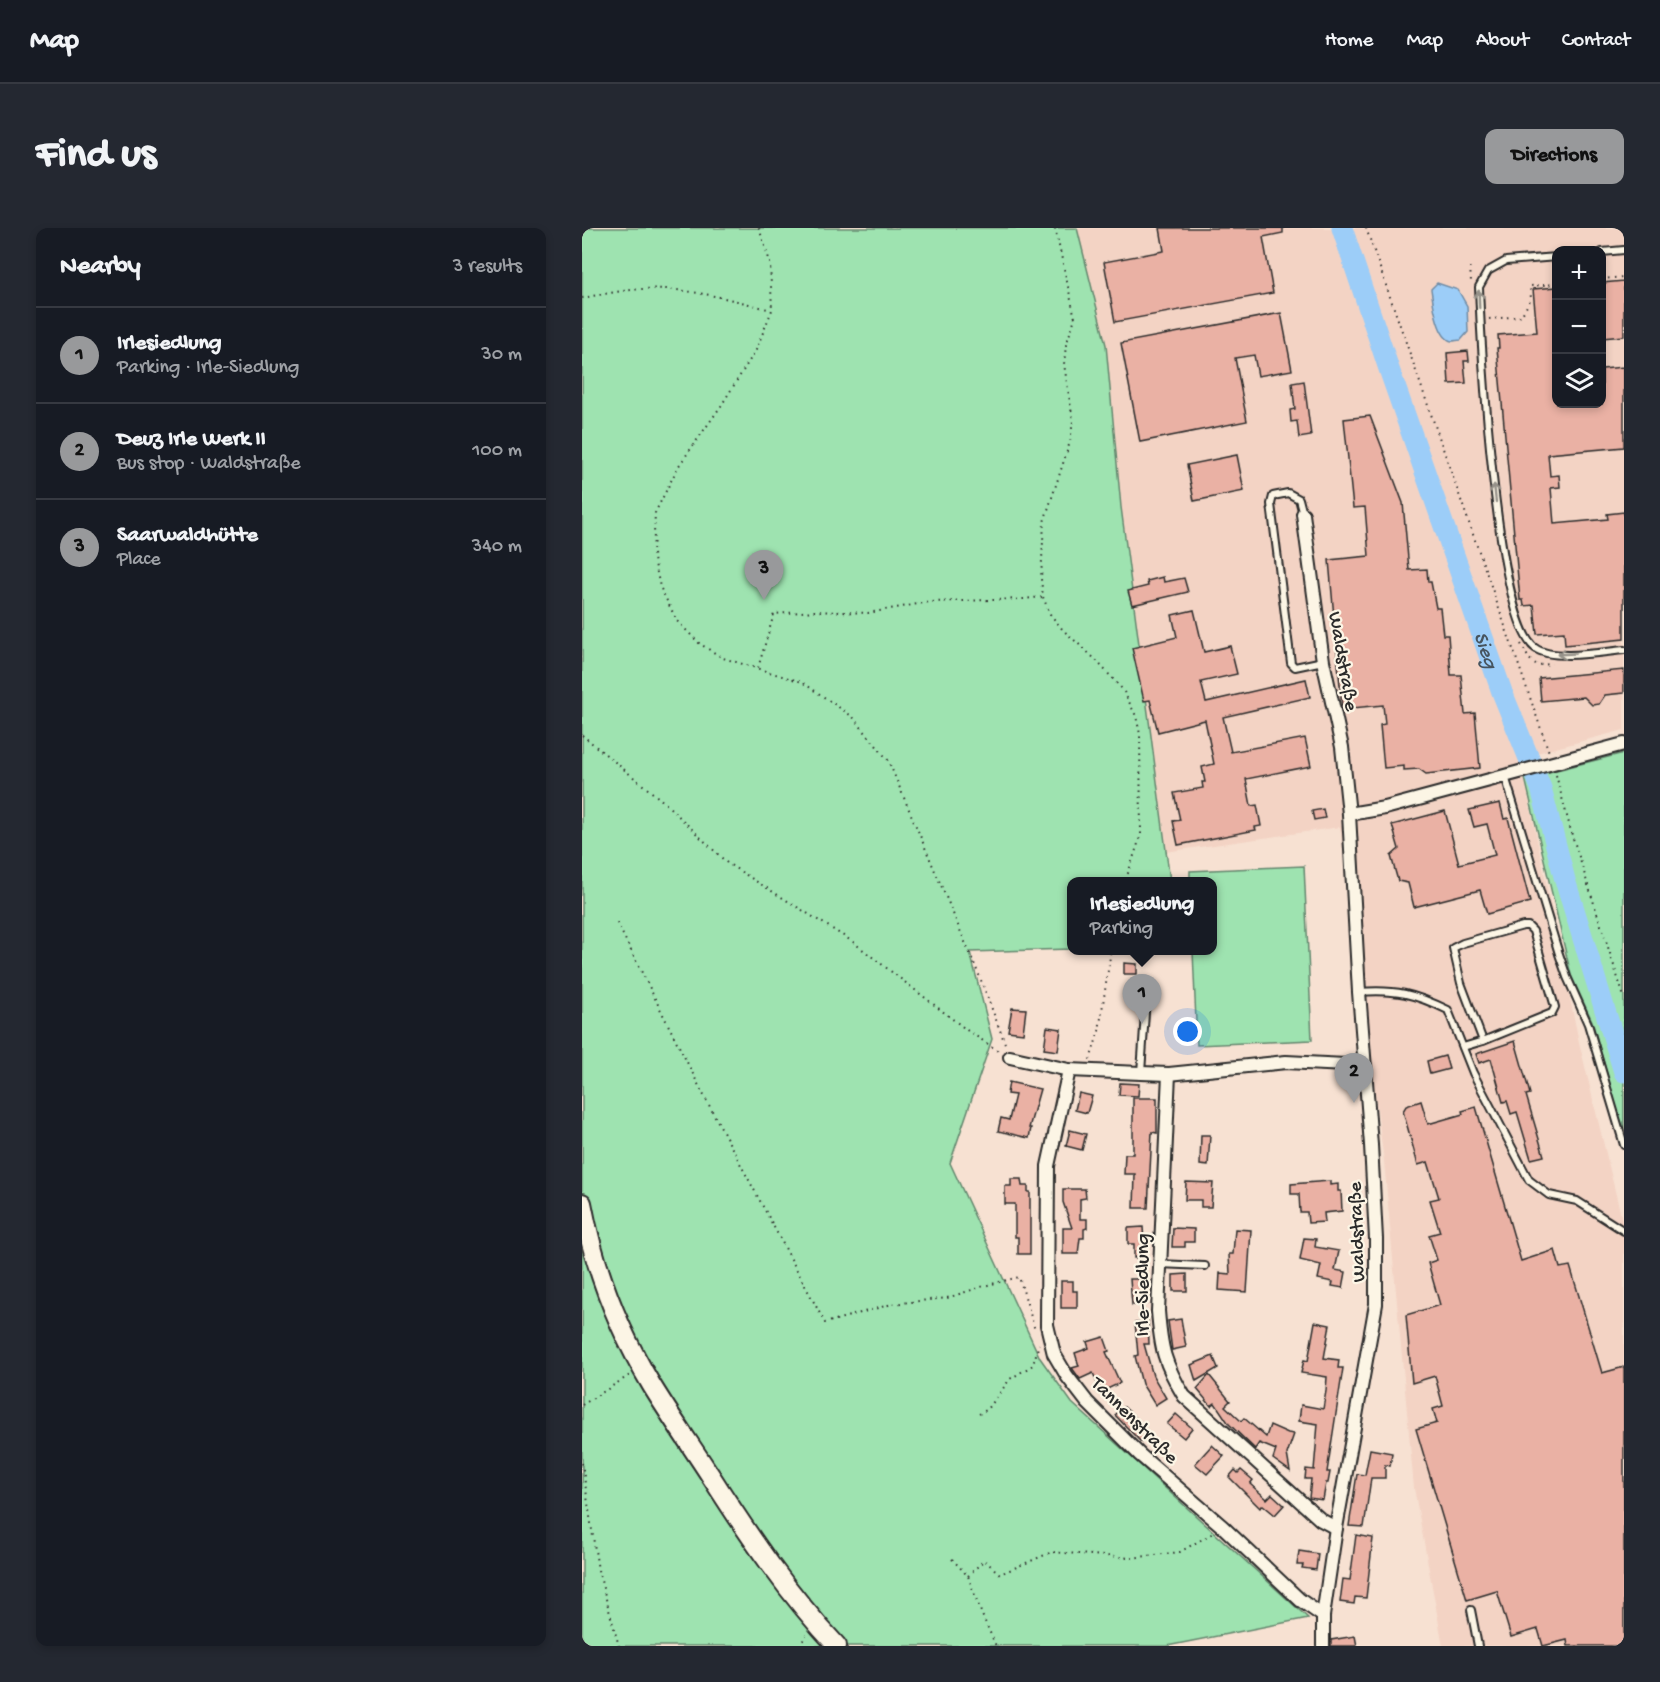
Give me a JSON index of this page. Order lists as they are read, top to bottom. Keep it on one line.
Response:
{"streets":{"street":["Waldstraße","Irle-Siedlung","Tannenstraße"]},"crossings":[["Waldstraße","Irle-Siedlung"],["Waldstraße","Tannenstraße"]],"water":["Sieg"],"page":{"header":"Map","nav":["Home","Map","About","Contact"],"buttons":"Directions","title":"Find us","heading":["Nearby","3 results"],"map_buttons":["+","−"],"list":[{"mark":"1","name":"Irlesiedlung","note":"Parking · Irle-Siedlung","value":"30 m"},{"mark":"2","name":"Deuz Irle Werk II","note":"Bus stop · Waldstraße","value":"100 m"},{"mark":"3","name":"Saarwaldhütte","note":"Place","value":"340 m"}],"pins":["3","1","2"],"popup":["Irlesiedlung","Parking"]}}
